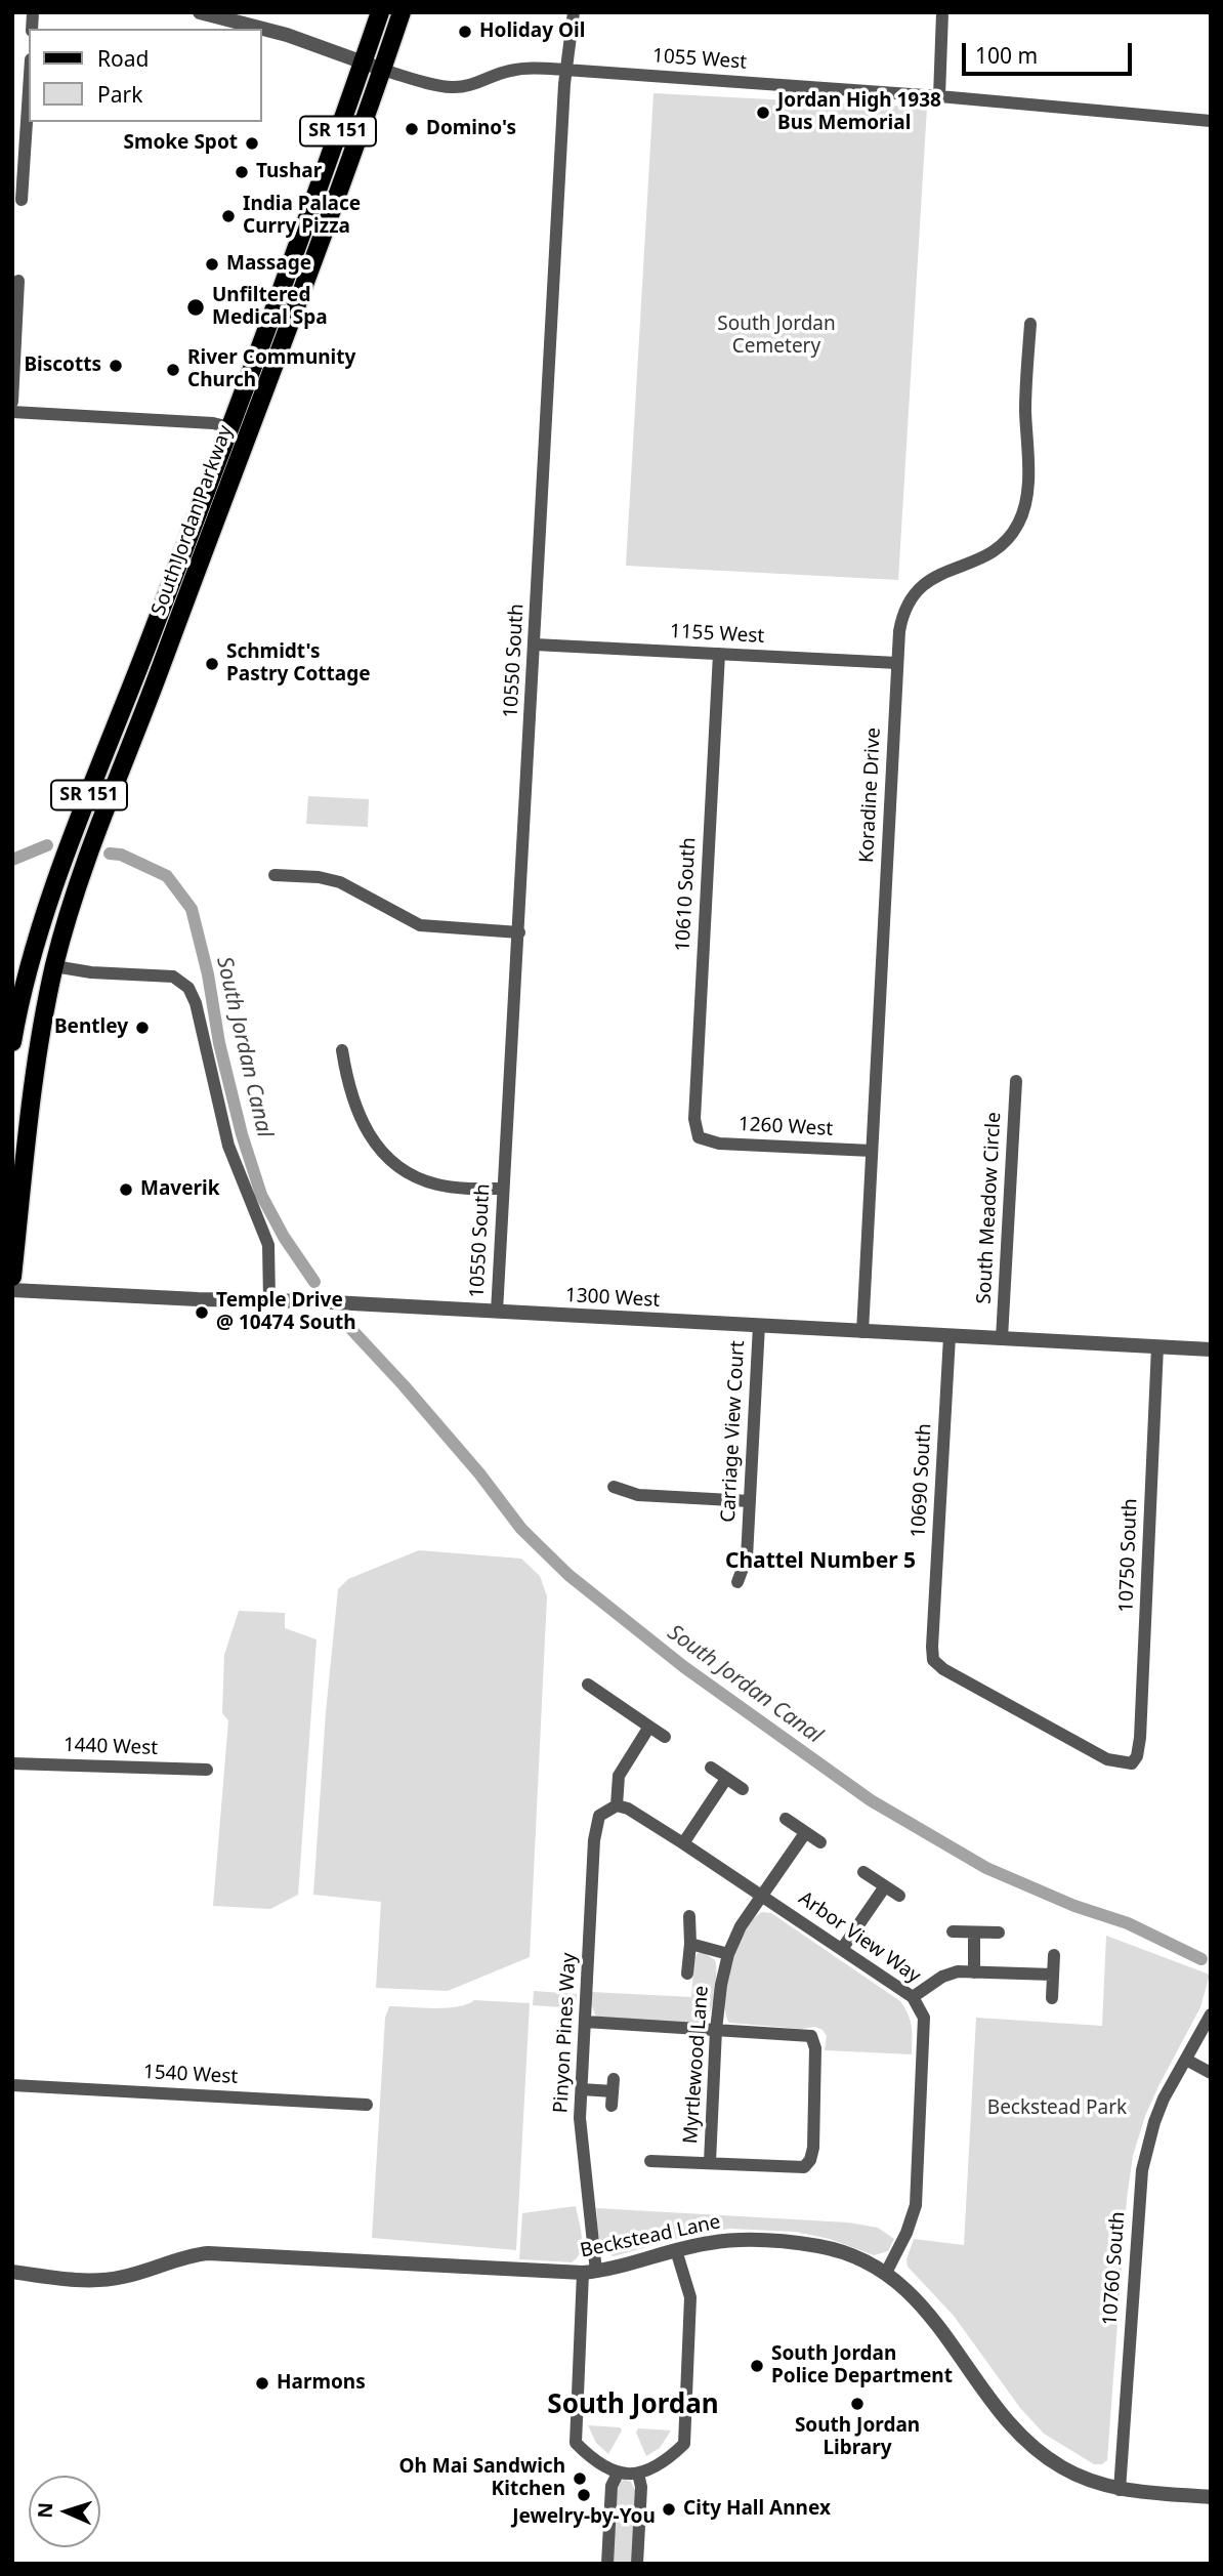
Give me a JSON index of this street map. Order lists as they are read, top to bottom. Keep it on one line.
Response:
{"streets":{"main road":["SR 151","South Jordan Parkway"],"street":["1055 West","1155 West","10550 South","Koradine Drive","10610 South","1260 West","South Meadow Circle","1300 West","Carriage View Court","10690 South","10750 South","1440 West","Arbor View Way","Pinyon Pines Way","Myrtlewood Lane","1540 West","Beckstead Lane","10760 South"]},"crossings":[["1055 West","South Jordan Parkway"],["1055 West","10550 South"],["1155 West","10550 South"],["1155 West","Koradine Drive"],["1155 West","10610 South"],["10550 South","1300 West"],["Koradine Drive","1260 West"],["Koradine Drive","1300 West"],["10610 South","1260 West"],["South Meadow Circle","1300 West"],["1300 West","Carriage View Court"],["1300 West","10690 South"],["1300 West","10750 South"],["10690 South","10750 South"],["Arbor View Way","Pinyon Pines Way"],["Arbor View Way","Myrtlewood Lane"],["Arbor View Way","Beckstead Lane"],["Pinyon Pines Way","Beckstead Lane"],["Beckstead Lane","10760 South"]],"districts":["Chattel Number 5","South Jordan"],"water":["South Jordan Canal"],"parks":["South Jordan Cemetery","Beckstead Park"],"places":["Holiday Oil","Jordan High 1938 Bus Memorial","Domino's","Smoke Spot","Tushar","India Palace Curry Pizza","Massage","Unfiltered Medical Spa","Biscotts","River Community Church","Schmidt's Pastry Cottage","Bentley","Maverik","Temple Drive @ 10474 South","South Jordan Police Department","Harmons","South Jordan Library","Oh Mai Sandwich Kitchen","Jewelry-by-You","City Hall Annex"],"legend":["Road","Park"],"scale_bar":"100 m","north":"left"}
